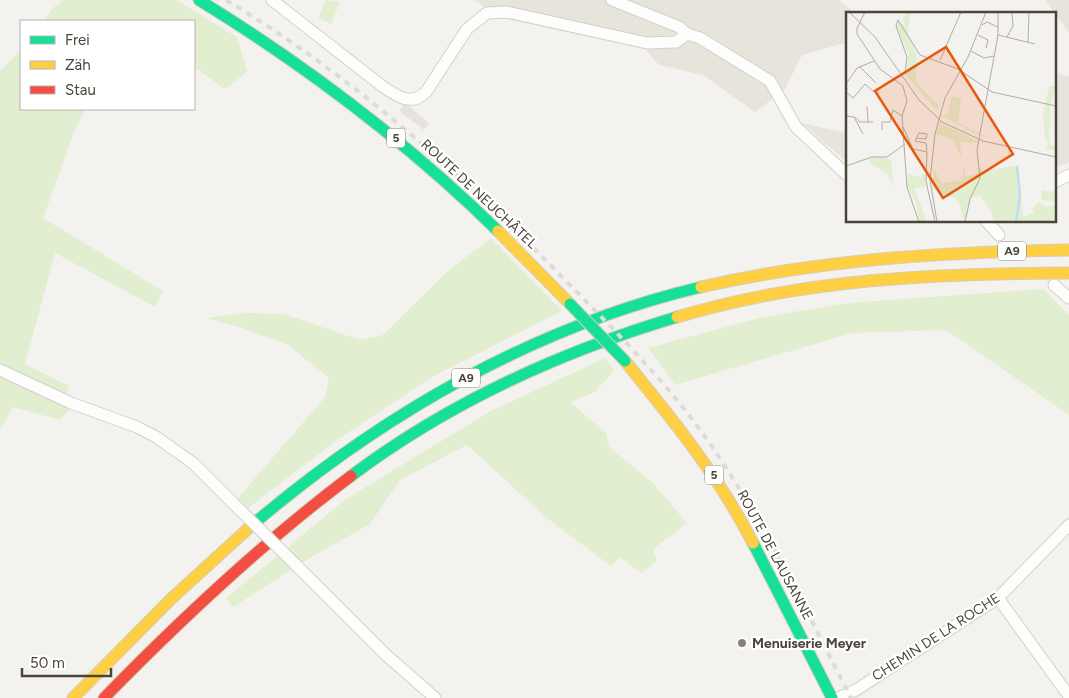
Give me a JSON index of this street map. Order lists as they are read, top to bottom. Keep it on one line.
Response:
{"streets":{"main road":["5","ROUTE DE NEUCHÂTEL","A9","ROUTE DE LAUSANNE"],"street":["CHEMIN DE LA ROCHE"]},"crossings":[["ROUTE DE NEUCHÂTEL","ROUTE DE LAUSANNE"]],"places":["Menuiserie Meyer"],"legend":["Frei","Zäh","Stau"],"scale_bar":"50 m"}
